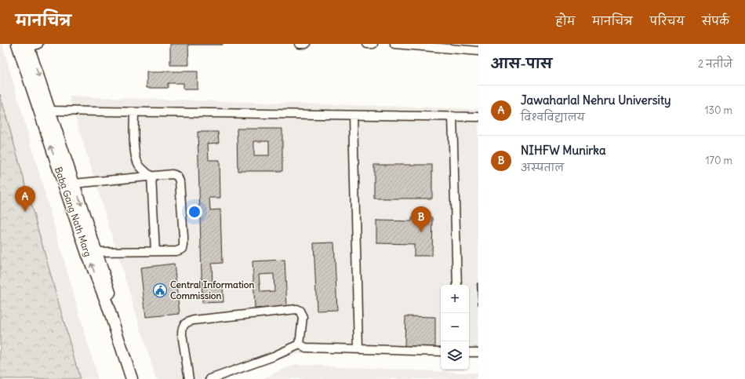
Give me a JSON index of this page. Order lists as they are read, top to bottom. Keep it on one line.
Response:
{"streets":{"street":["Baba Gang Nath Marg"]},"places":{"public building":["Central Information Commission"]},"page":{"header":"मानचित्र","nav":["होम","मानचित्र","परिचय","संपर्क"],"heading":["आस-पास","2 नतीजे"],"list":[{"mark":"A","name":"Jawaharlal Nehru University","note":"विश्वविद्यालय","value":"130 m"},{"mark":"B","name":"NIHFW Munirka","note":"अस्पताल","value":"170 m"}],"pins":["A","B"],"map_buttons":["+","−"]}}
